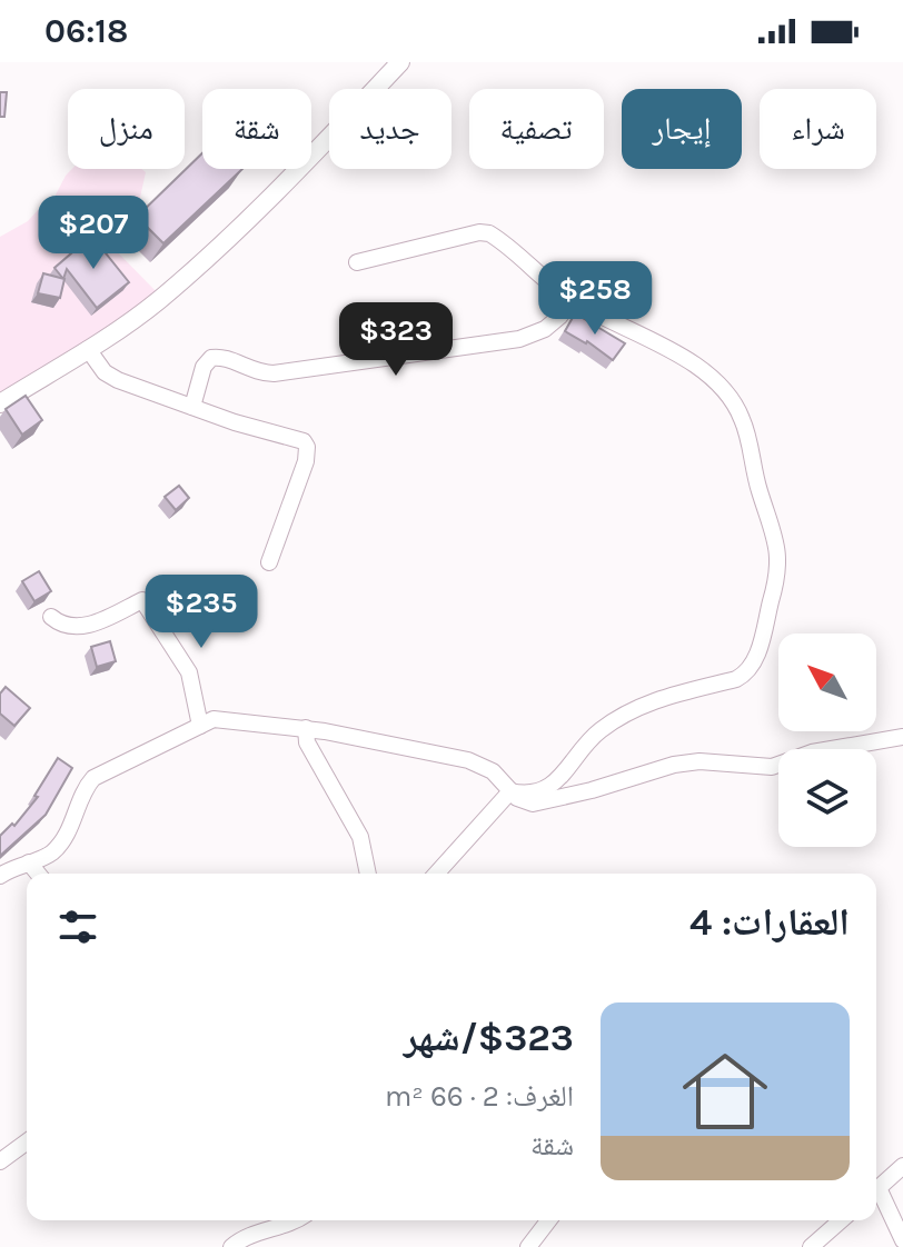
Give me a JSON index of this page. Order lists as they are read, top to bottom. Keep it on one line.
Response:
{"north":"top left","page":{"status":"06:18","chip":["شراء","إيجار","تصفية","جديد","شقة","منزل"],"price":["$207","$258","$323","$235"],"heading":"العقارات: 4","list":[{"name":"$323/شهر","note":"الغرف: 2 · 66 m² · شقة"}]}}
